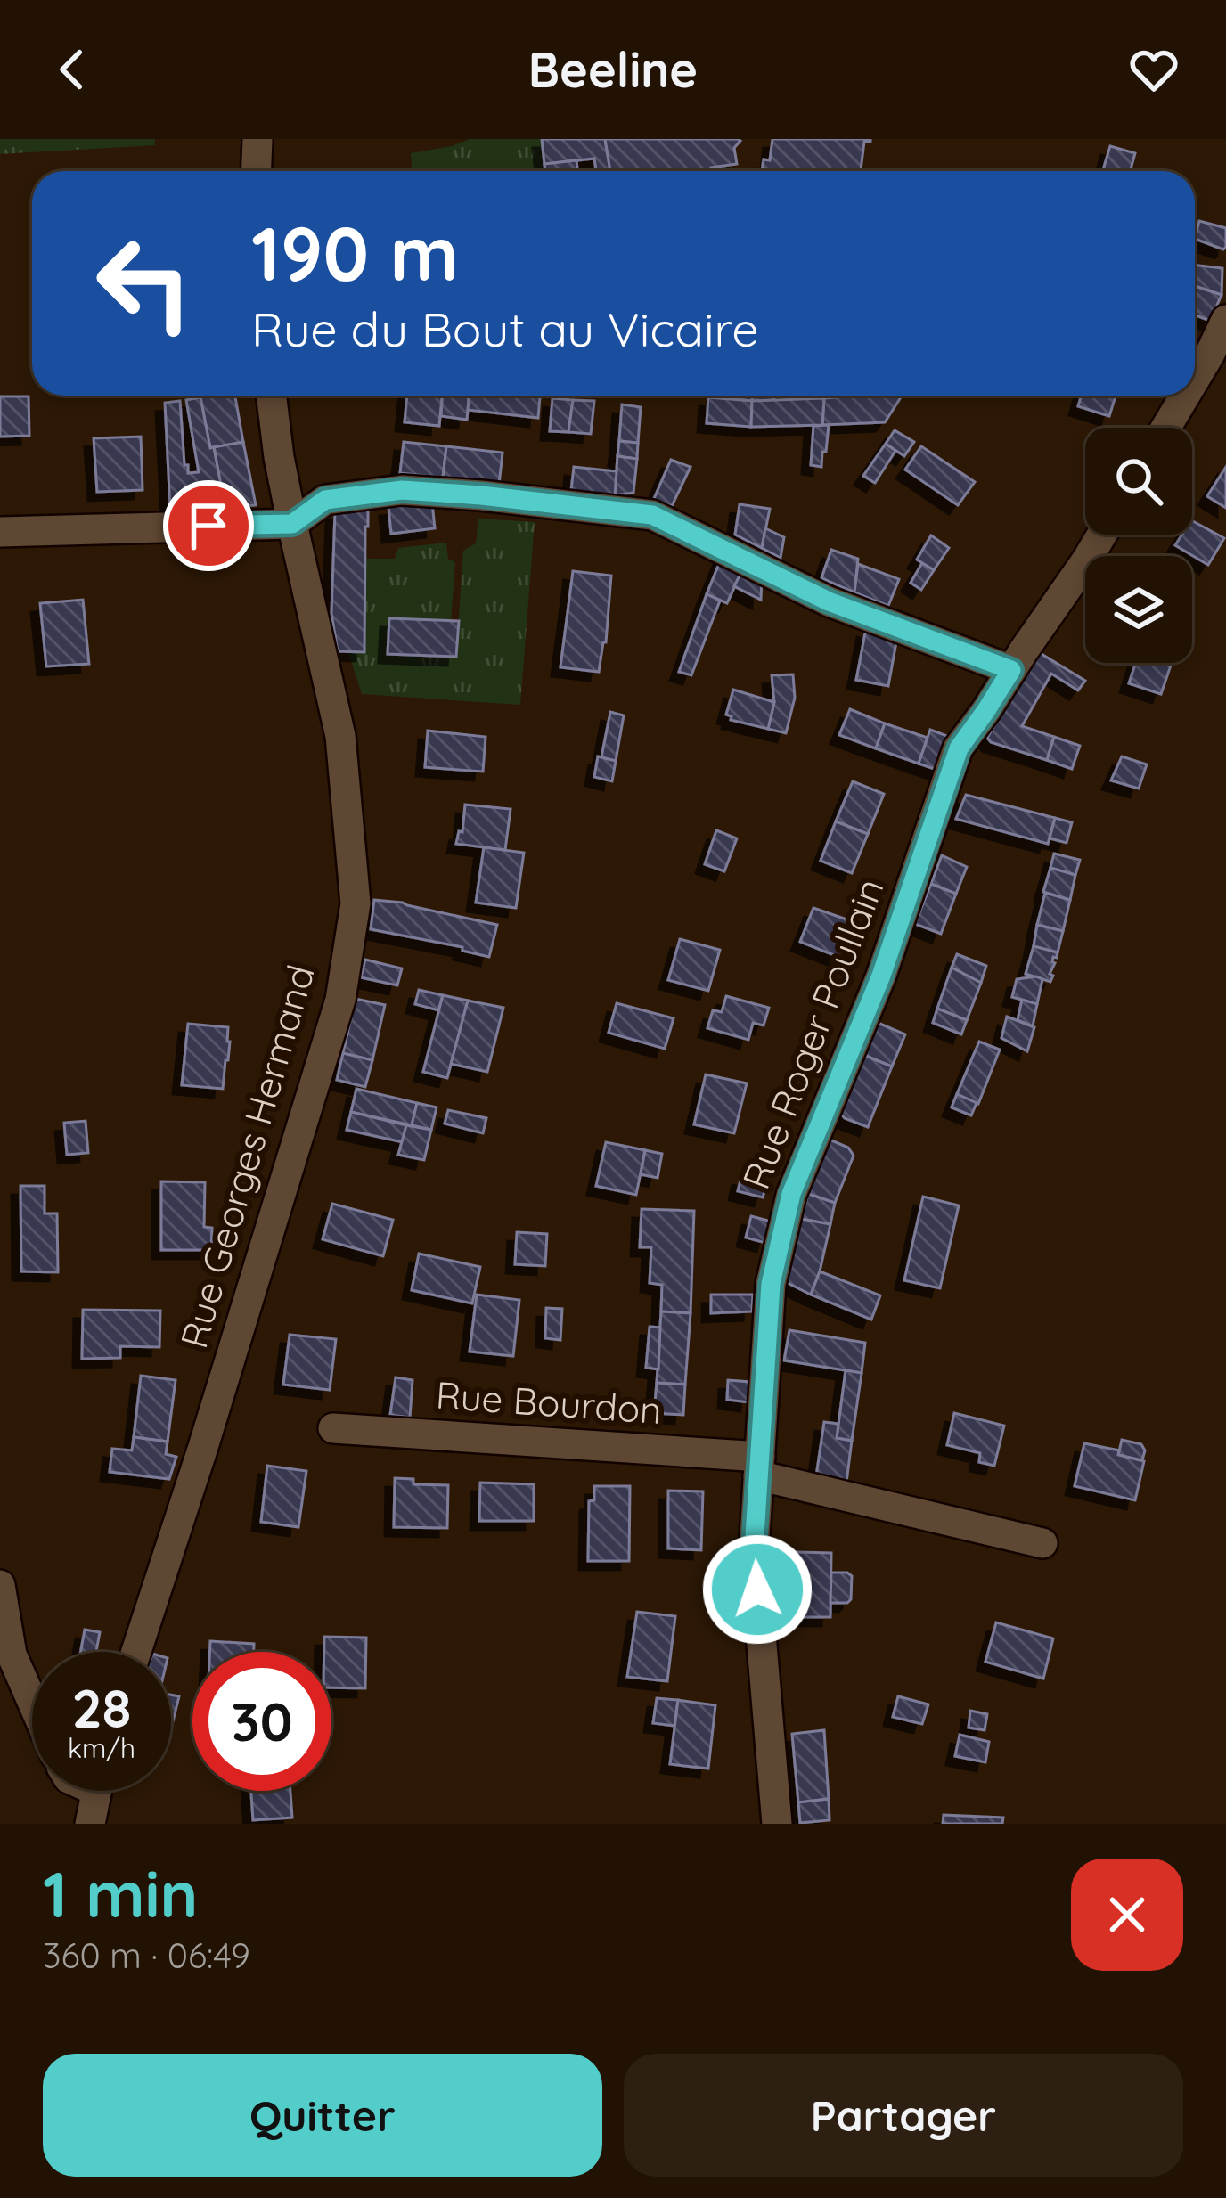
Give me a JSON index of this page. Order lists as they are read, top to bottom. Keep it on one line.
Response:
{"streets":{"street":["Rue Roger Poullain","Rue Georges Hermand","Rue Bourdon"]},"crossings":[["Rue Roger Poullain","Rue Bourdon"]],"page":{"header":"Beeline","turn":["190 m","Rue du Bout au Vicaire"],"speed":"28 km/h","limit":"30","heading":["1 min","360 m · 06:49"],"buttons":["Quitter","Partager"]}}
